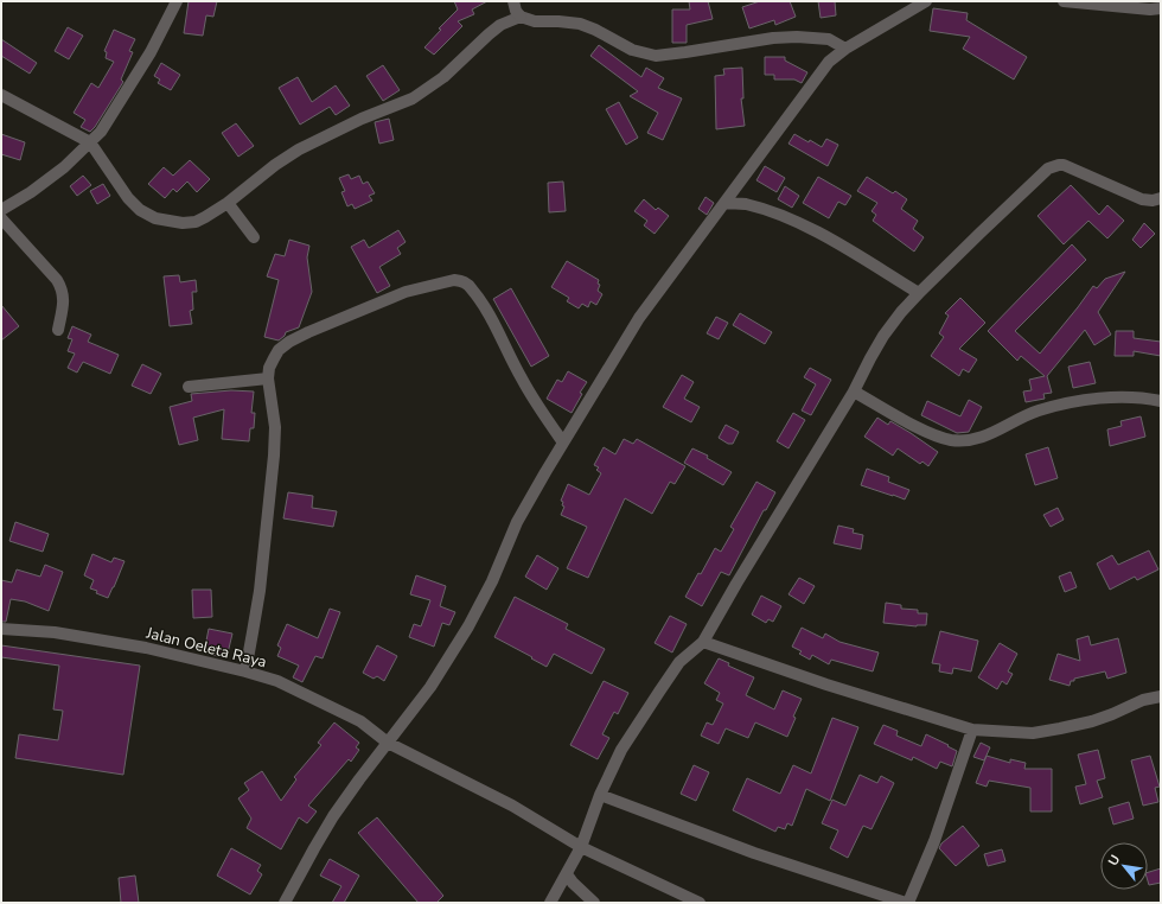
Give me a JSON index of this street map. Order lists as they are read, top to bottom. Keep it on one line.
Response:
{"streets":{"street":["Jalan Oeleta Raya"]},"north":"top left"}
